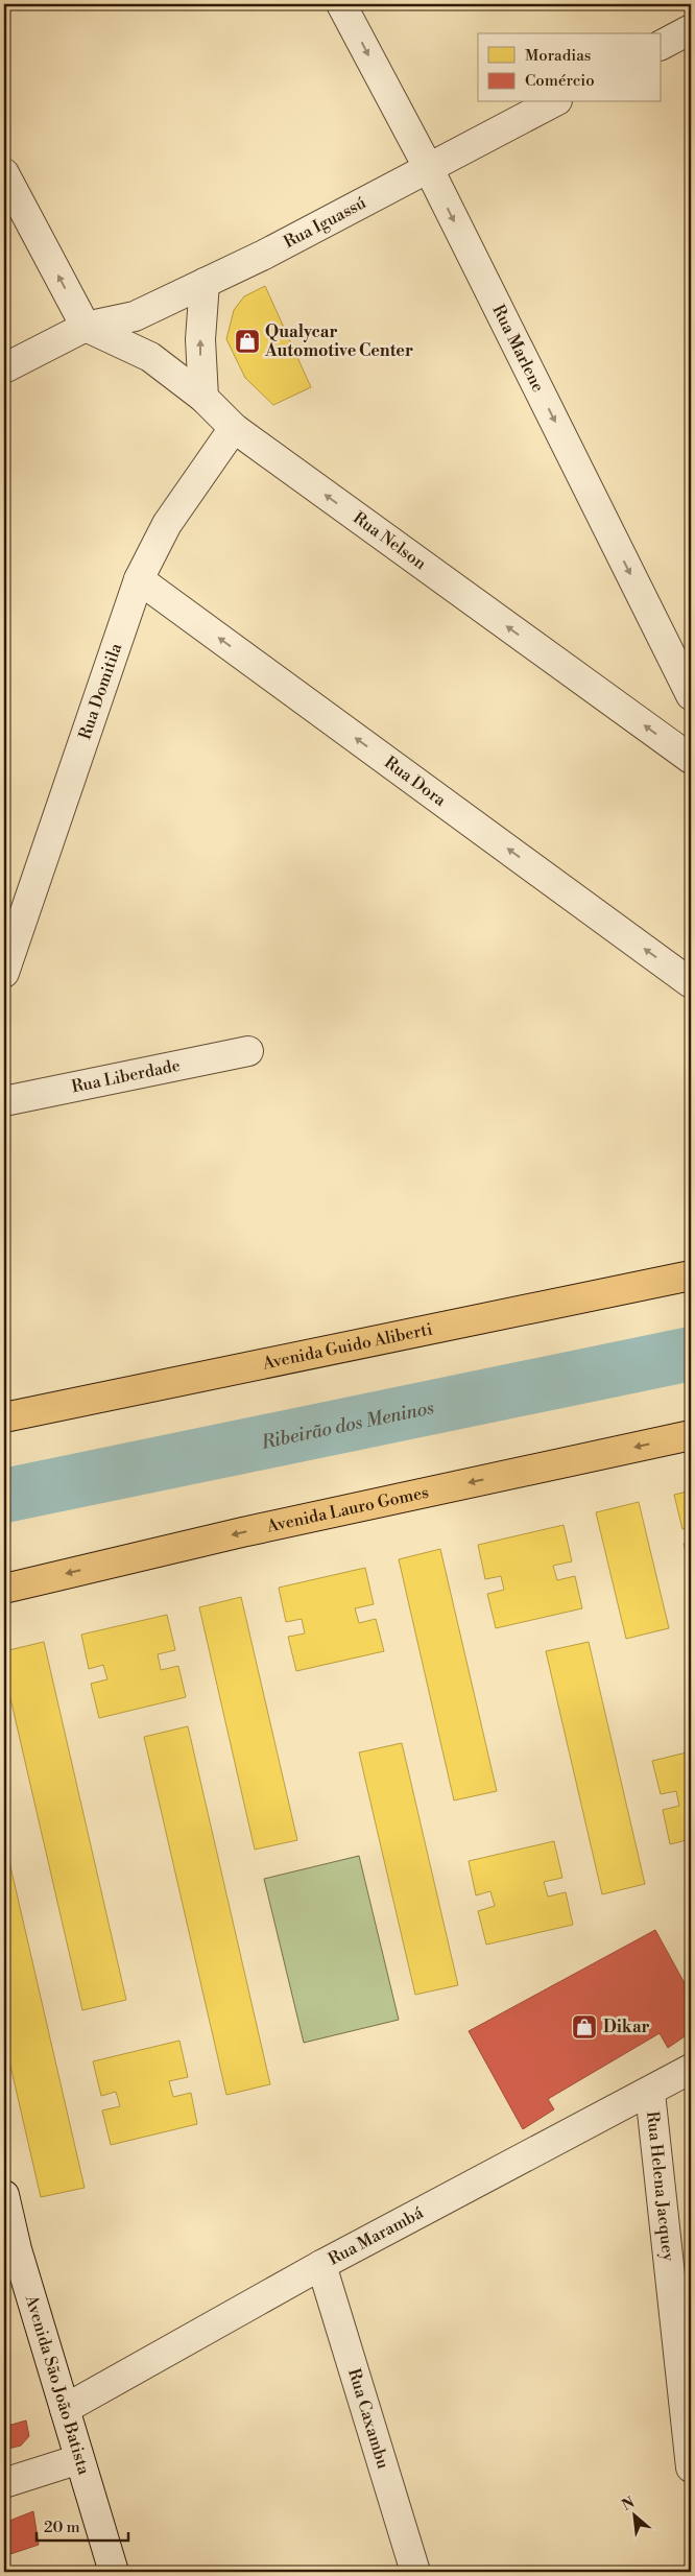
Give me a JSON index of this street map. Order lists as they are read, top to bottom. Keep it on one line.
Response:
{"streets":{"main road":["Avenida Guido Aliberti","Avenida Lauro Gomes"],"street":["Rua Iguassú","Rua Marlene","Rua Nelson","Rua Domitila","Rua Dora","Rua Liberdade","Rua Helena Jacquey","Rua Marambá","Avenida São João Batista","Rua Caxambu"]},"crossings":[["Rua Iguassú","Rua Marlene"],["Rua Iguassú","Rua Nelson"],["Rua Nelson","Rua Domitila"],["Rua Domitila","Rua Dora"],["Rua Helena Jacquey","Rua Marambá"],["Rua Marambá","Avenida São João Batista"],["Rua Marambá","Rua Caxambu"]],"one_way":["Rua Marlene","Rua Nelson","Rua Dora","Avenida Lauro Gomes"],"water":["Ribeirão dos Meninos"],"places":{"shop":["Qualycar Automotive Center","Dikar"]},"legend":["Moradias","Comércio"],"scale_bar":"20 m","north":"top left"}
